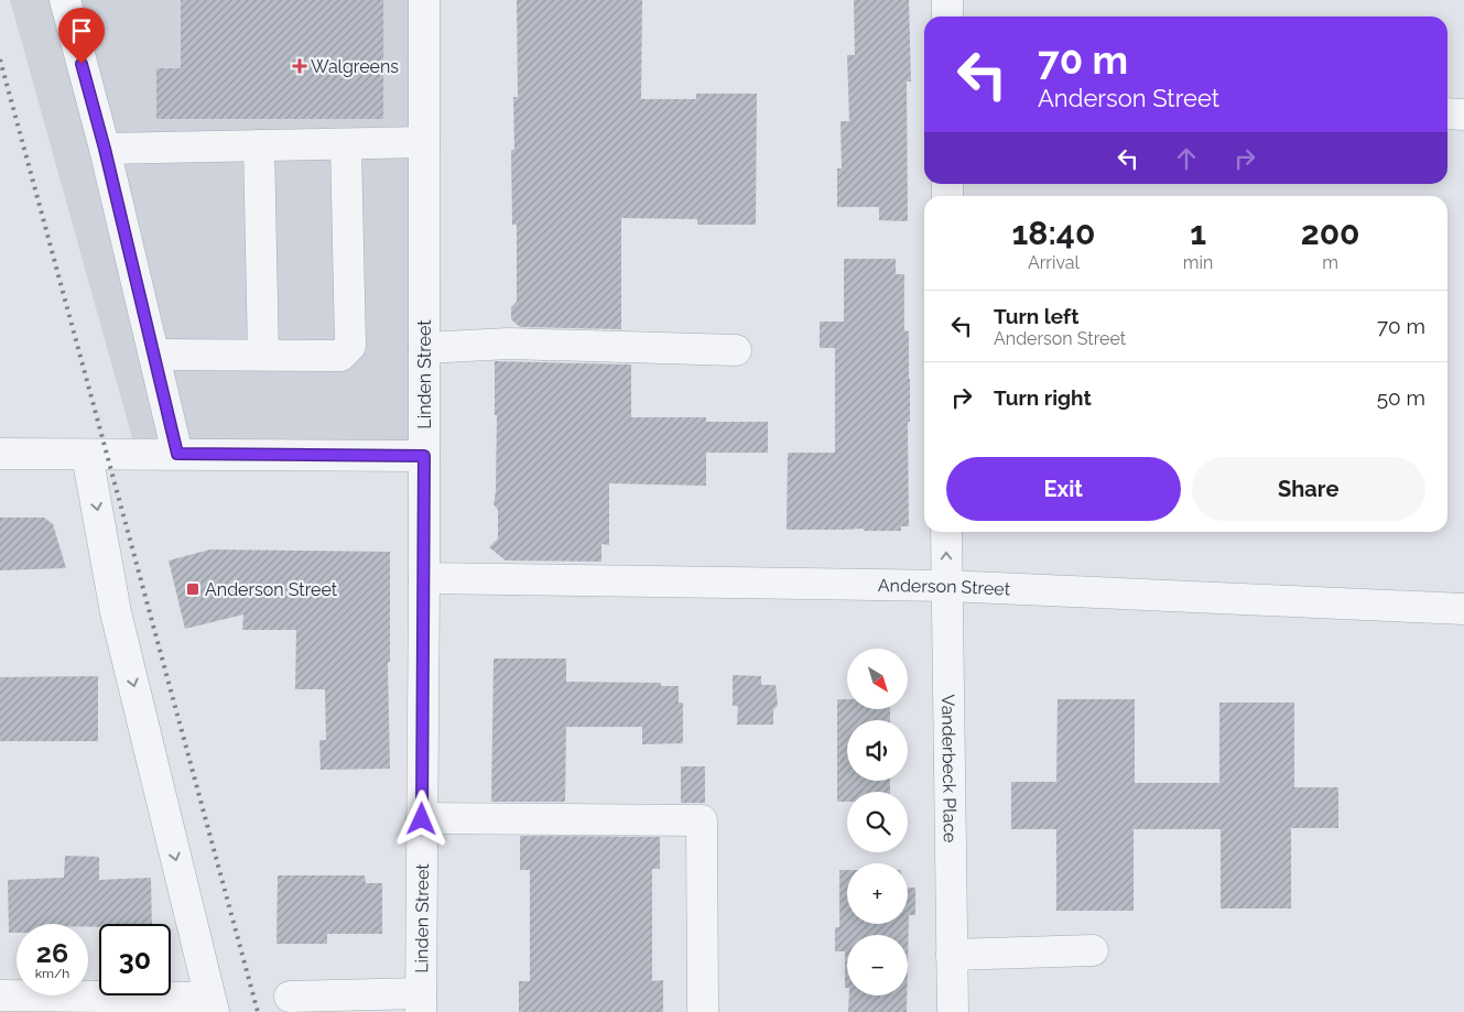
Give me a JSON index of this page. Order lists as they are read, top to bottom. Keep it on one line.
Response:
{"streets":{"street":["Linden Street","Anderson Street","Vanderbeck Place"]},"crossings":[["Linden Street","Anderson Street"],["Anderson Street","Vanderbeck Place"]],"places":{"health":["Walgreens"],"transit":["Anderson Street"]},"north":"bottom right","page":{"turn":["70 m","Anderson Street"],"eta":["18:40","Arrival","1","min","200","m"],"list":[{"name":"Turn left","note":"Anderson Street","value":"70 m"},{"name":"Turn right","value":"50 m"}],"buttons":["Exit","Share"],"map_buttons":["+","−"],"speed":"26 km/h","limit":"30"}}
